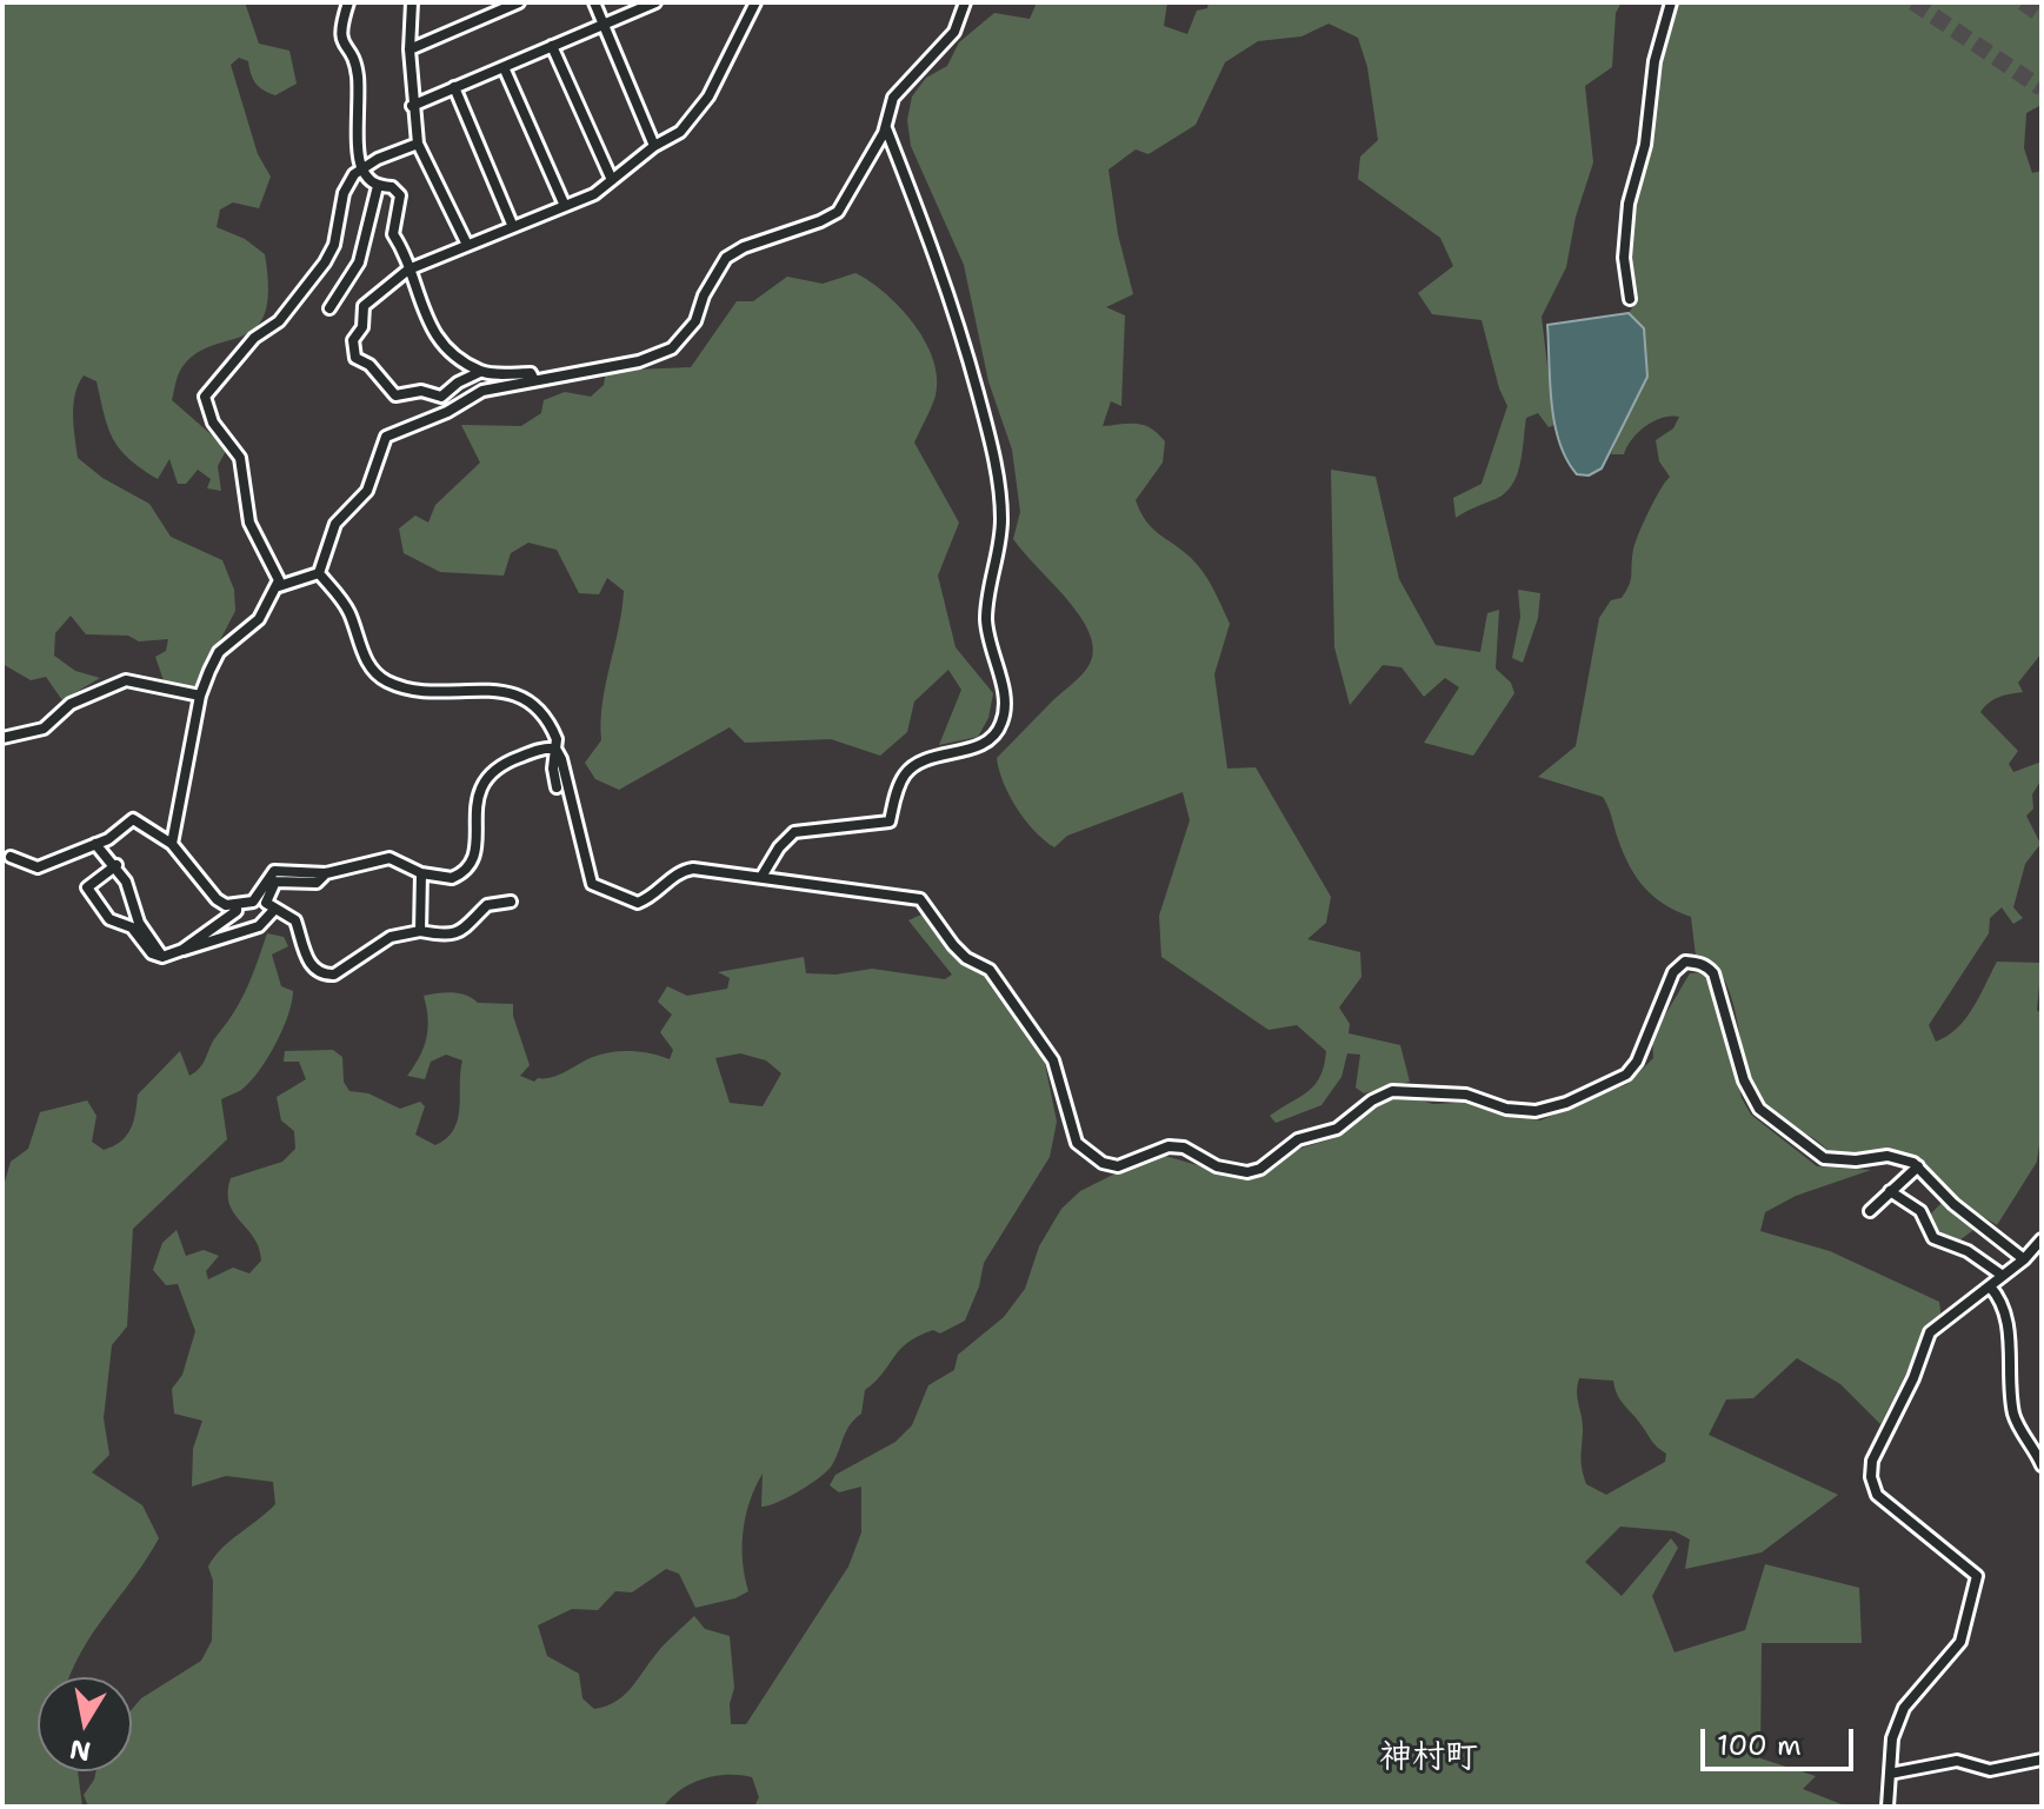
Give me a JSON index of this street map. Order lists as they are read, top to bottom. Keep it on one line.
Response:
{"districts":["神村町"],"scale_bar":"100 m","north":"bottom"}
